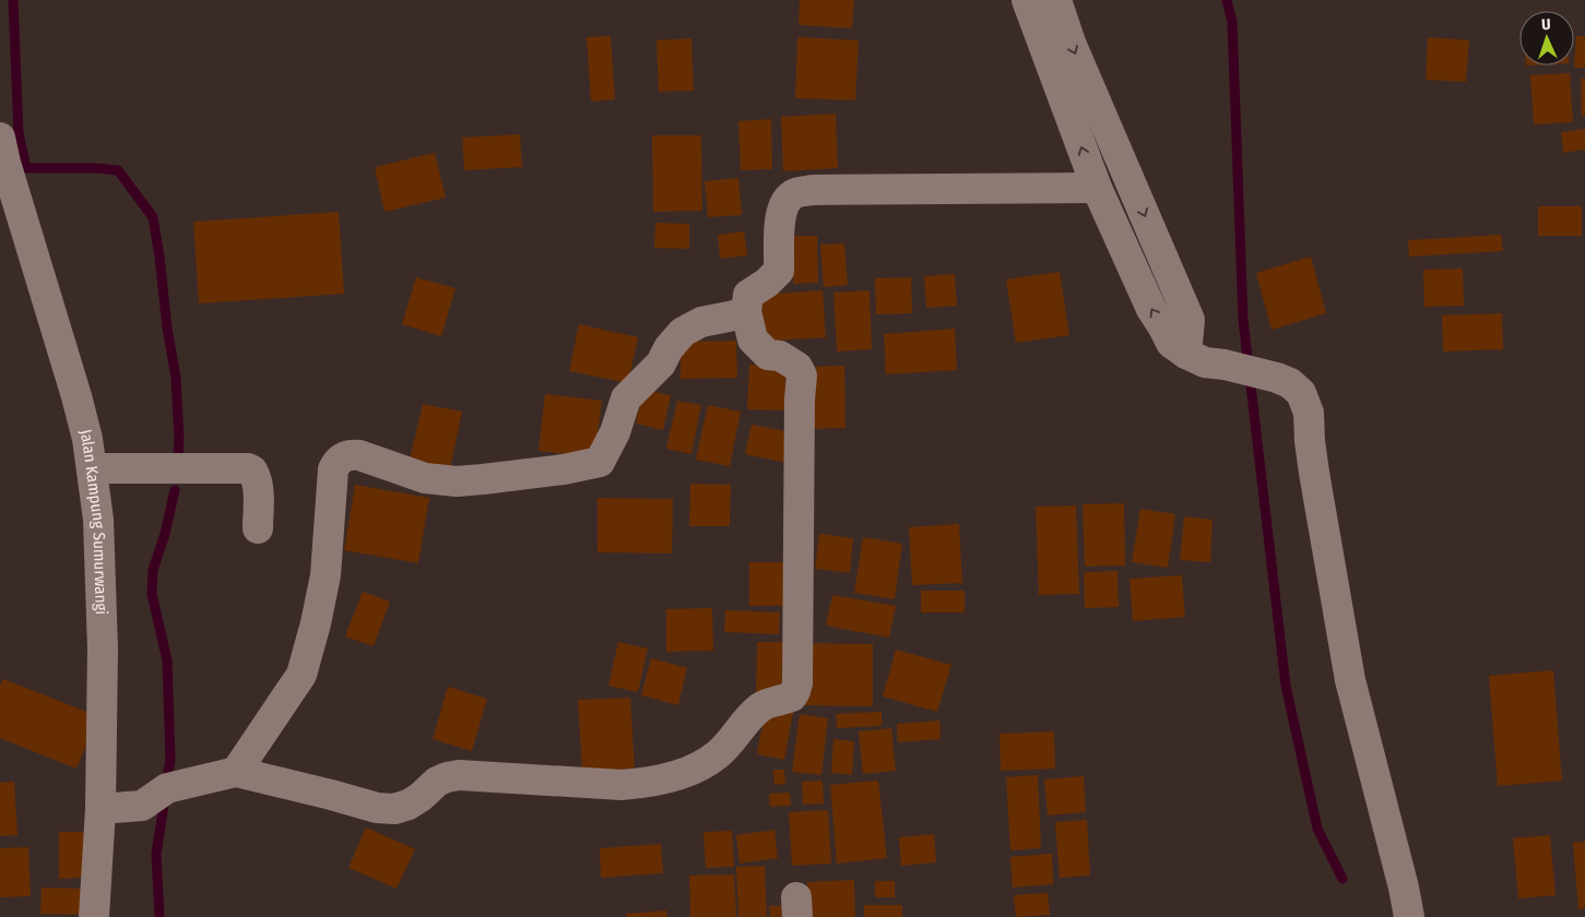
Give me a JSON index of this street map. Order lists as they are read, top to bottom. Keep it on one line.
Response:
{"streets":{"street":["Jalan Kampung Sumurwangi"]},"north":"top"}
